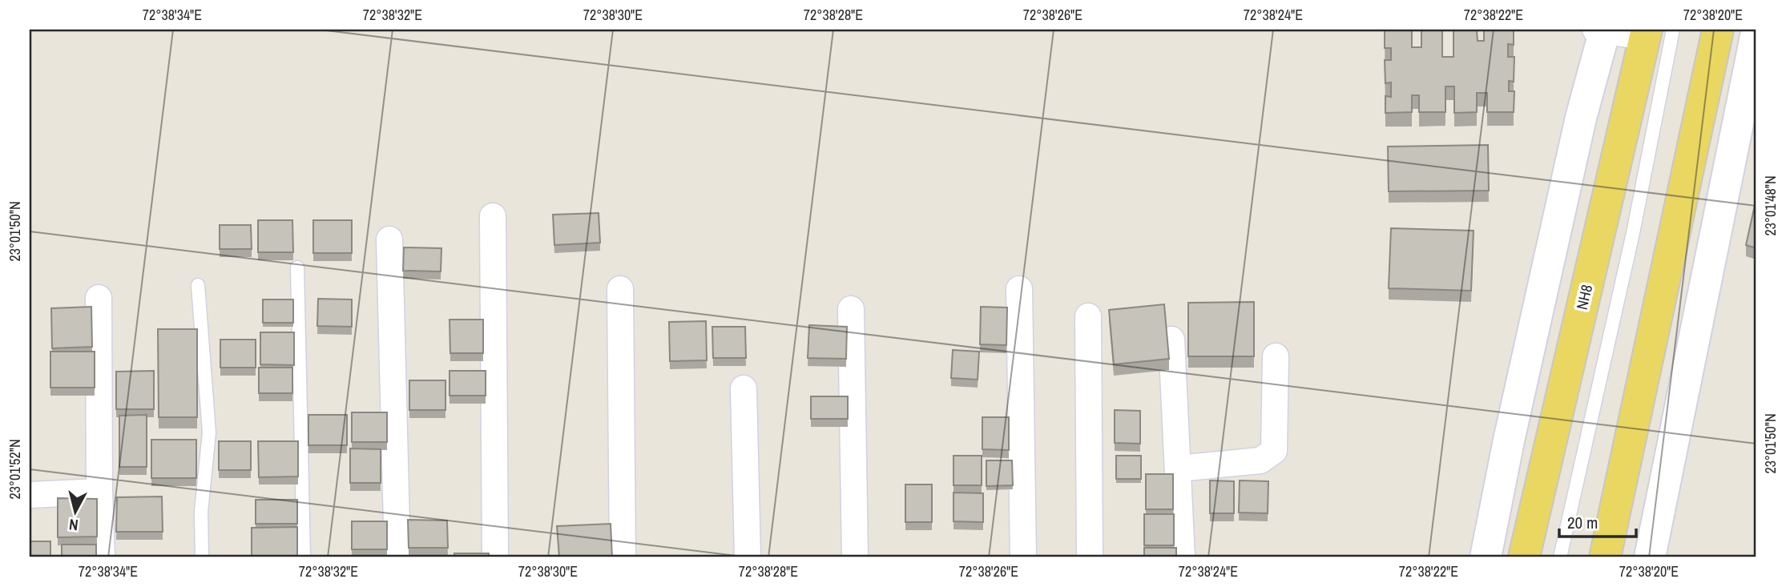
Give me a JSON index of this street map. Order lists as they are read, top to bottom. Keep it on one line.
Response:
{"streets":{"main road":["NH8"]},"scale_bar":"20 m","north":"bottom","coordinates":["72°38'34\"E","72°38'32\"E","72°38'30\"E","72°38'28\"E","72°38'26\"E","72°38'24\"E","72°38'22\"E","72°38'20\"E","23°01'48\"N","23°01'50\"N","23°01'52\"N"]}
